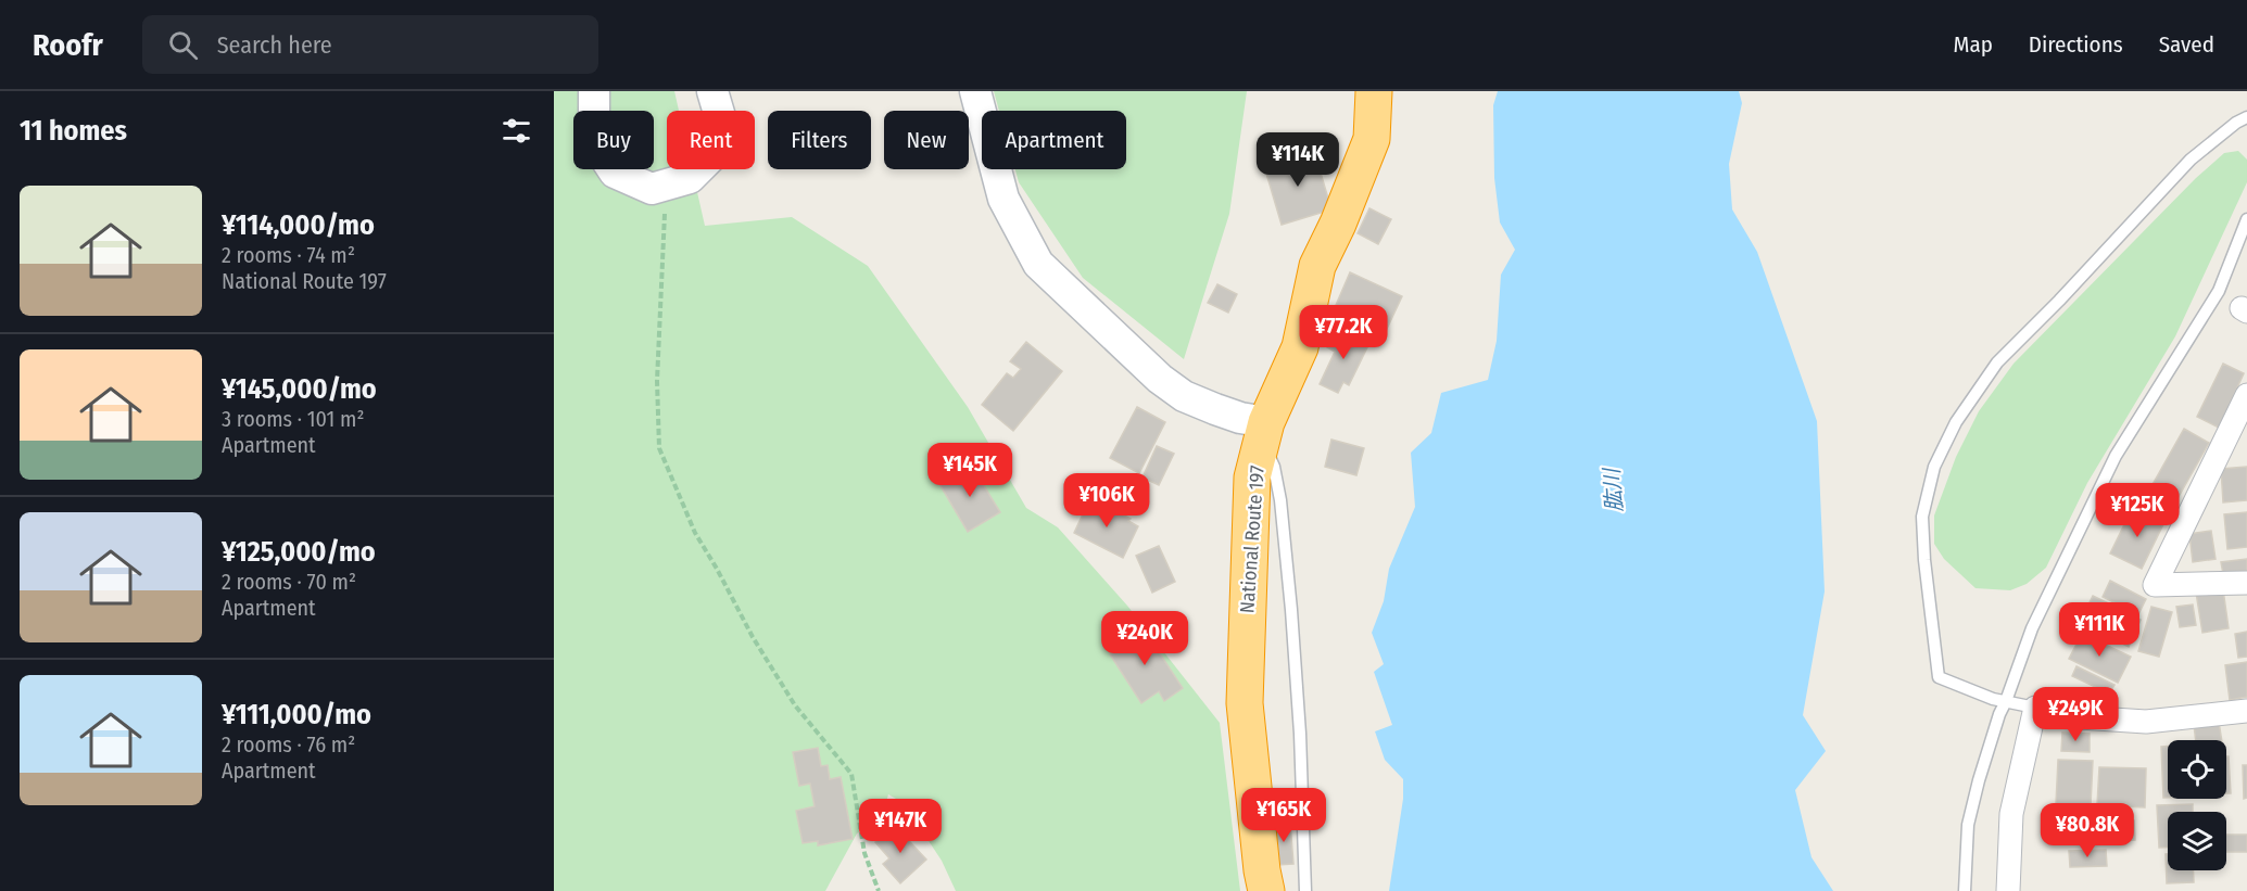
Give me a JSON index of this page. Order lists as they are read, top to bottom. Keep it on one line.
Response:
{"streets":{"highway":["National Route 197"]},"water":["肱川"],"page":{"header":"Roofr","search":"Search here","nav":["Map","Directions","Saved"],"heading":"11 homes","chip":["Buy","Rent","Filters","New","Apartment"],"price":["¥114K","¥77.2K","¥145K","¥106K","¥125K","¥111K","¥240K","¥249K","¥165K","¥147K","¥80.8K"],"list":[{"name":"¥114,000/mo","note":"2 rooms · 74 m² · National Route 197"},{"name":"¥145,000/mo","note":"3 rooms · 101 m² · Apartment"},{"name":"¥125,000/mo","note":"2 rooms · 70 m² · Apartment"},{"name":"¥111,000/mo","note":"2 rooms · 76 m² · Apartment"}]}}
